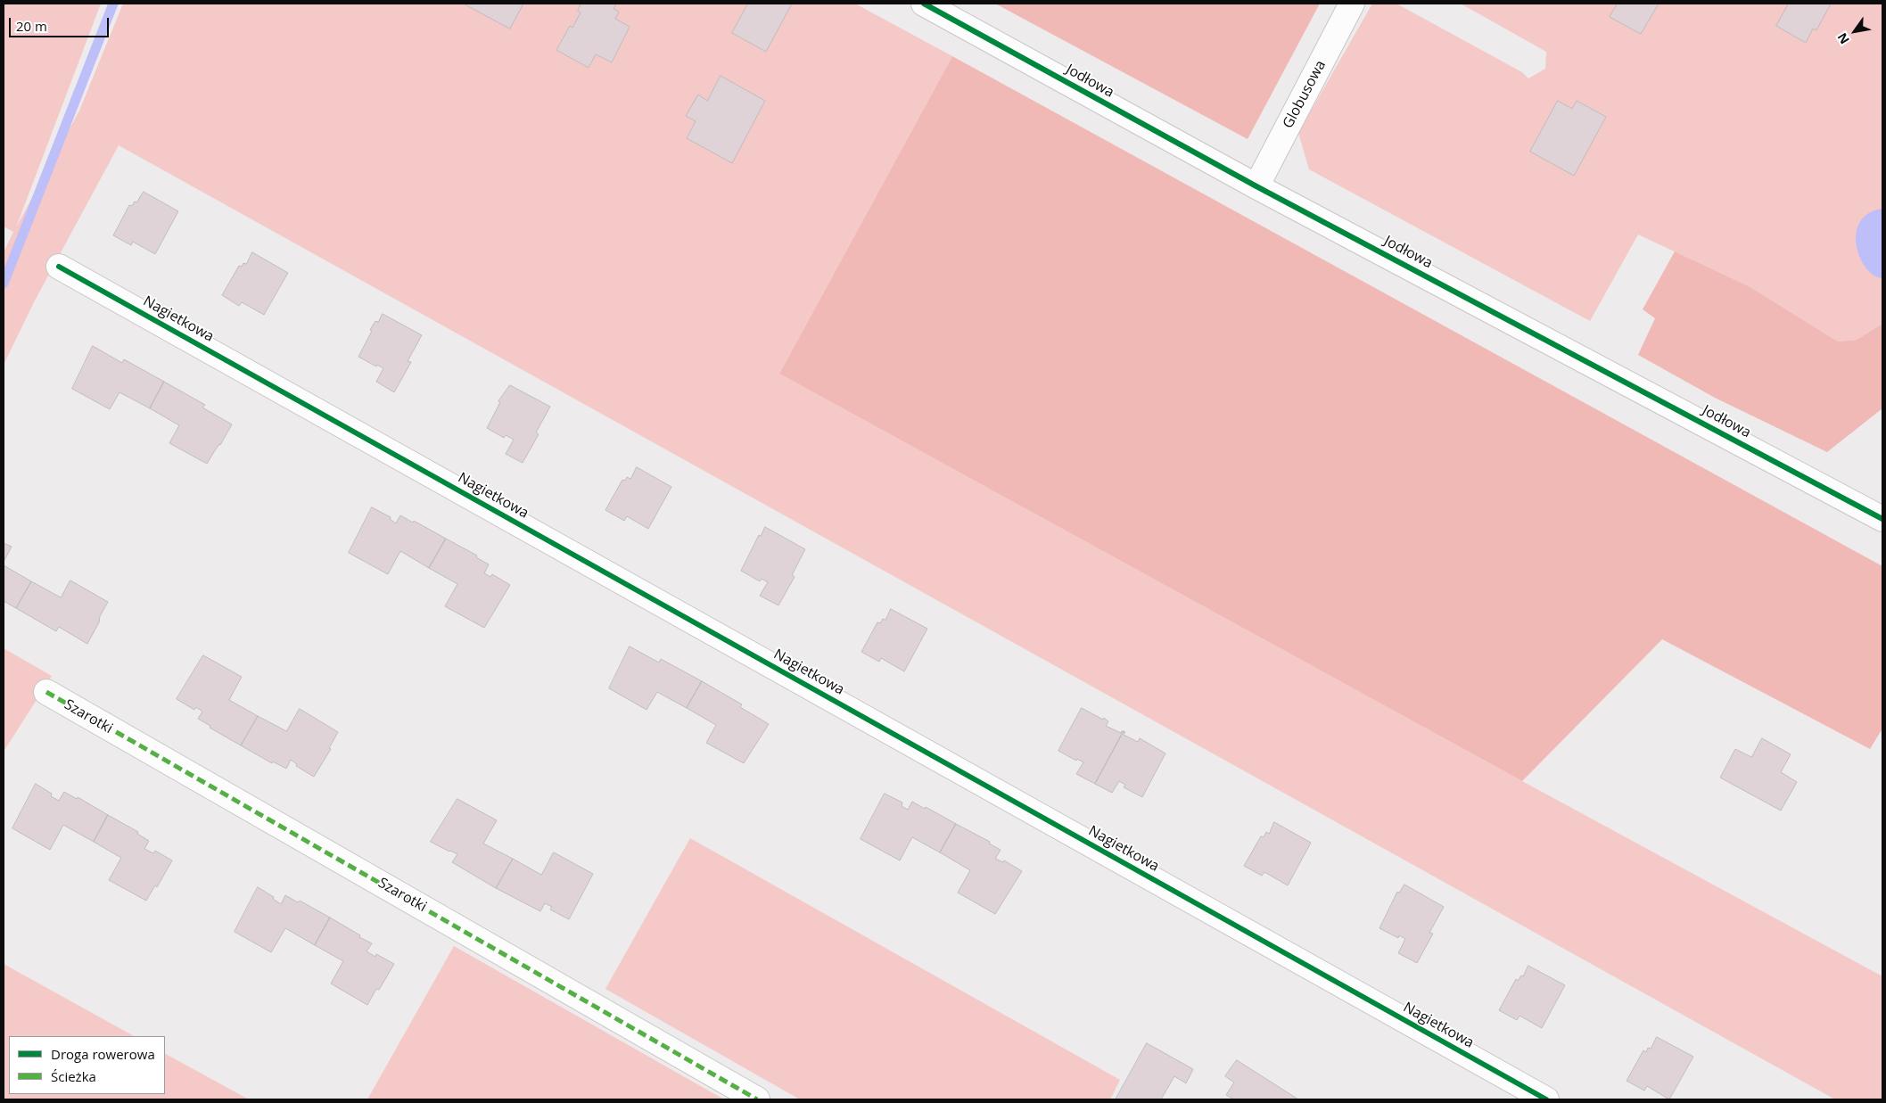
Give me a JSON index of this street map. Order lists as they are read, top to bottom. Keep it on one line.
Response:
{"streets":{"street":["Jodłowa","Globusowa","Nagietkowa","Szarotki"]},"crossings":[["Jodłowa","Globusowa"]],"legend":["Droga rowerowa","Ścieżka"],"scale_bar":"20 m","north":"bottom left"}
